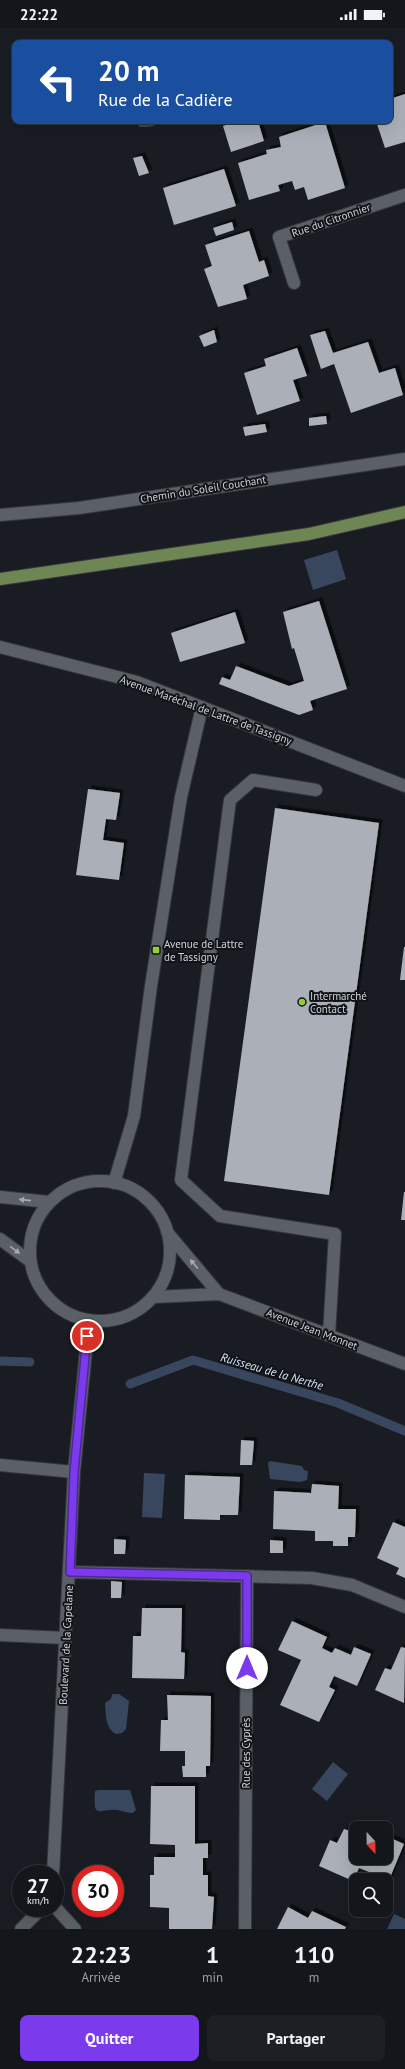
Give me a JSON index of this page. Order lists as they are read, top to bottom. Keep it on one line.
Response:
{"streets":{"street":["Rue du Citronnier","Chemin du Soleil Couchant","Avenue Maréchal de Lattre de Tassigny","Avenue Jean Monnet","Boulevard de la Capelane","Rue des Cyprès"]},"crossings":[["Avenue Jean Monnet","Boulevard de la Capelane"]],"water":["Ruisseau de la Nerthe"],"places":{"transit":["Avenue de Lattre de Tassigny"],"other":["Intermarché Contact"]},"north":"bottom","page":{"status":"22:22","turn":["20 m","Rue de la Cadière"],"speed":"27 km/h","limit":"30","eta":["22:23","Arrivée","1","min","110","m"],"buttons":["Quitter","Partager"]}}
